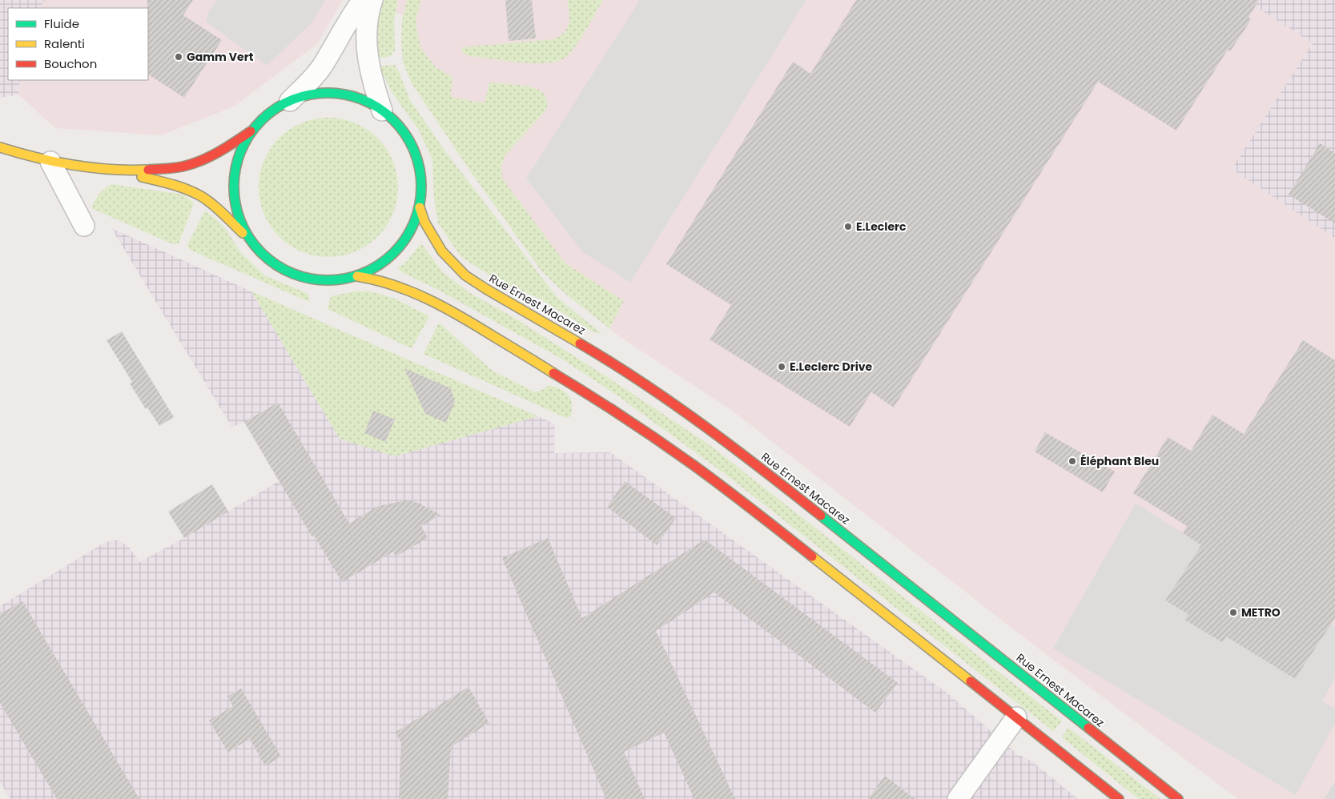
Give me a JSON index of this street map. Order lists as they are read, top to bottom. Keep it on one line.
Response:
{"streets":{"main road":["Rue Ernest Macarez"]},"places":["Gamm Vert","E.Leclerc","E.Leclerc Drive","Éléphant Bleu","METRO"],"legend":["Fluide","Ralenti","Bouchon"]}
